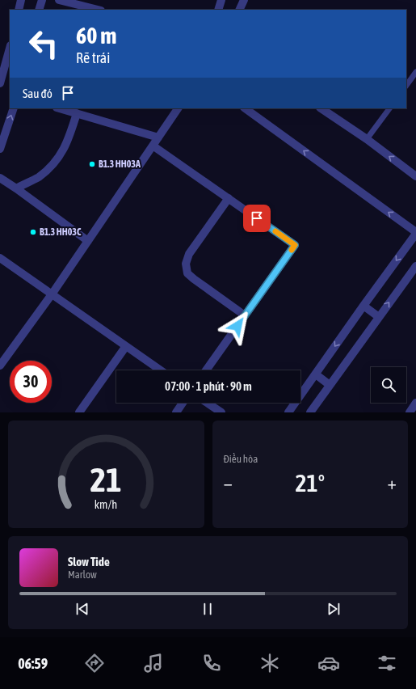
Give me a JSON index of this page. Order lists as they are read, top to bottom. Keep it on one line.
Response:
{"places":["B1.3 HH03A","B1.3 HH03C"],"page":{"turn":["60 m","Rẽ trái"],"then":"Sau đó","limit":"30","trip":"07:00 · 1 phút · 90 m","tile":"Điều hòa","heat":["−","21°","+"],"song":["Slow Tide","Marlow"],"tabs":"06:59","gauge":["21","km/h"]}}
